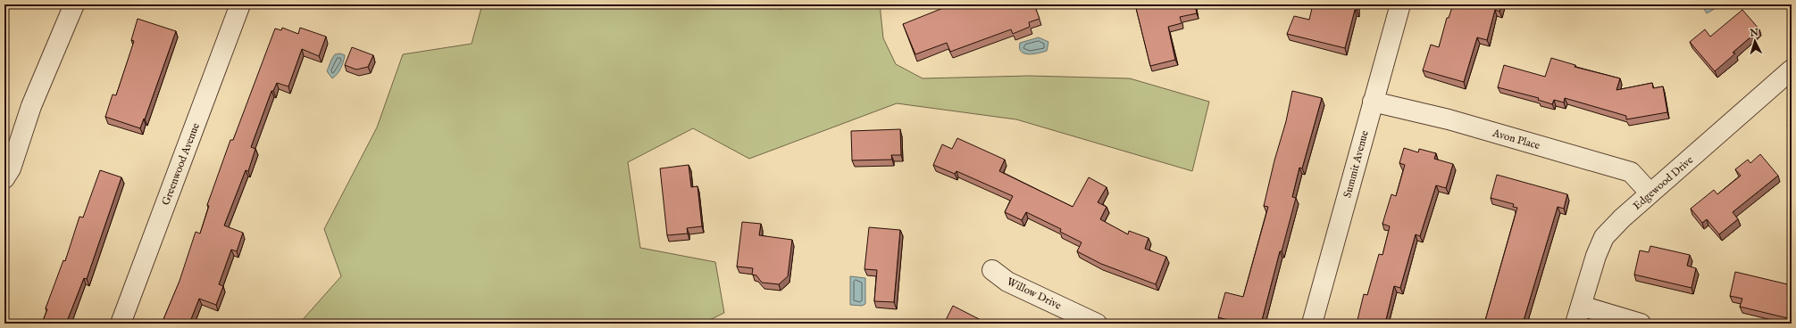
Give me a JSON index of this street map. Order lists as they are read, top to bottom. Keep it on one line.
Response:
{"streets":{"street":["Avon Place","Greenwood Avenue","Summit Avenue","Edgewood Drive","Willow Drive"]},"crossings":[["Avon Place","Summit Avenue"],["Avon Place","Edgewood Drive"]],"north":"top"}
